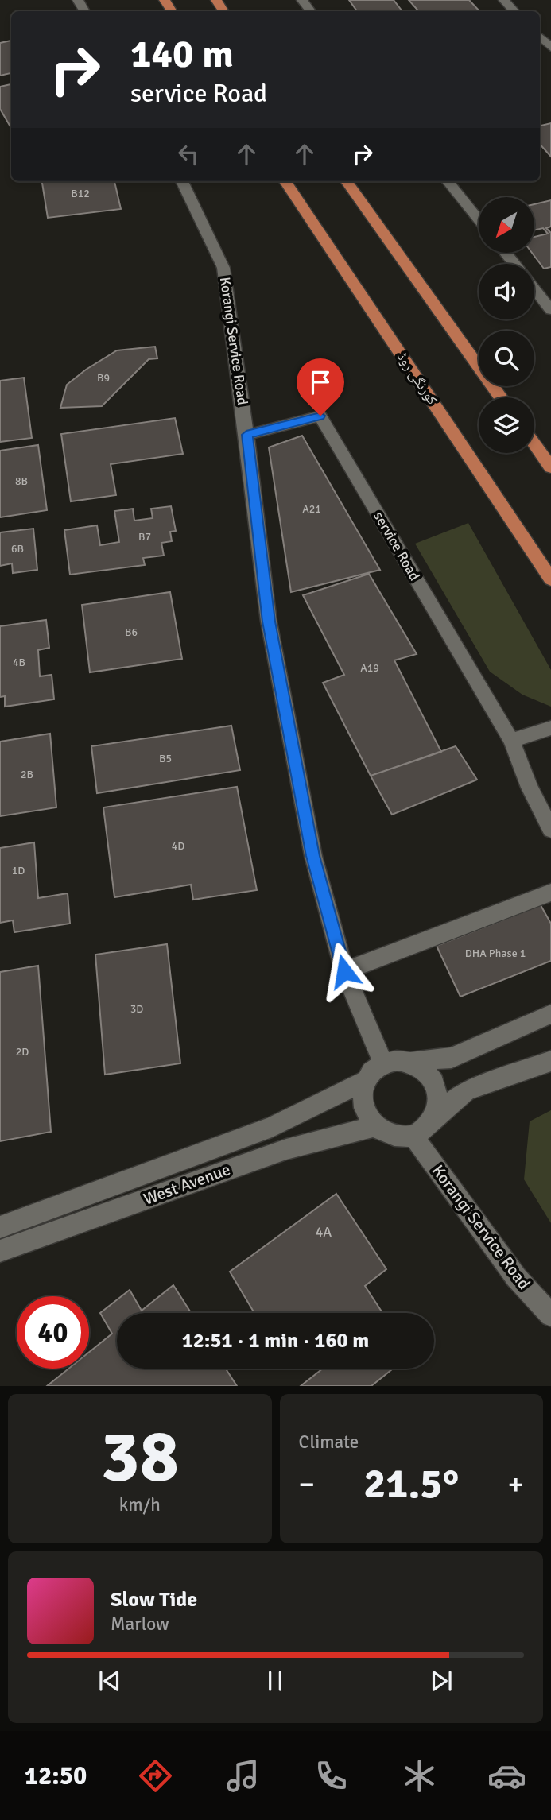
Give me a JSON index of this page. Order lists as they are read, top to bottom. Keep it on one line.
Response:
{"streets":{"main road":["کورنگی روڈ"],"street":["Korangi Service Road","service Road","West Avenue"]},"crossings":[["Korangi Service Road","service Road"],["Korangi Service Road","West Avenue"]],"house_numbers":["B12","B9","8B","A21","B7","6B","B6","4B","A19","B5","2B","4D","1D","DHA Phase 1","3D","2D","4A"],"north":"bottom left","page":{"turn":["140 m","service Road"],"limit":"40","trip":"12:51 · 1 min · 160 m","tile":[["38","km/h"],"Climate"],"heat":["−","21.5°","+"],"song":["Slow Tide","Marlow"],"tabs":"12:50"}}
